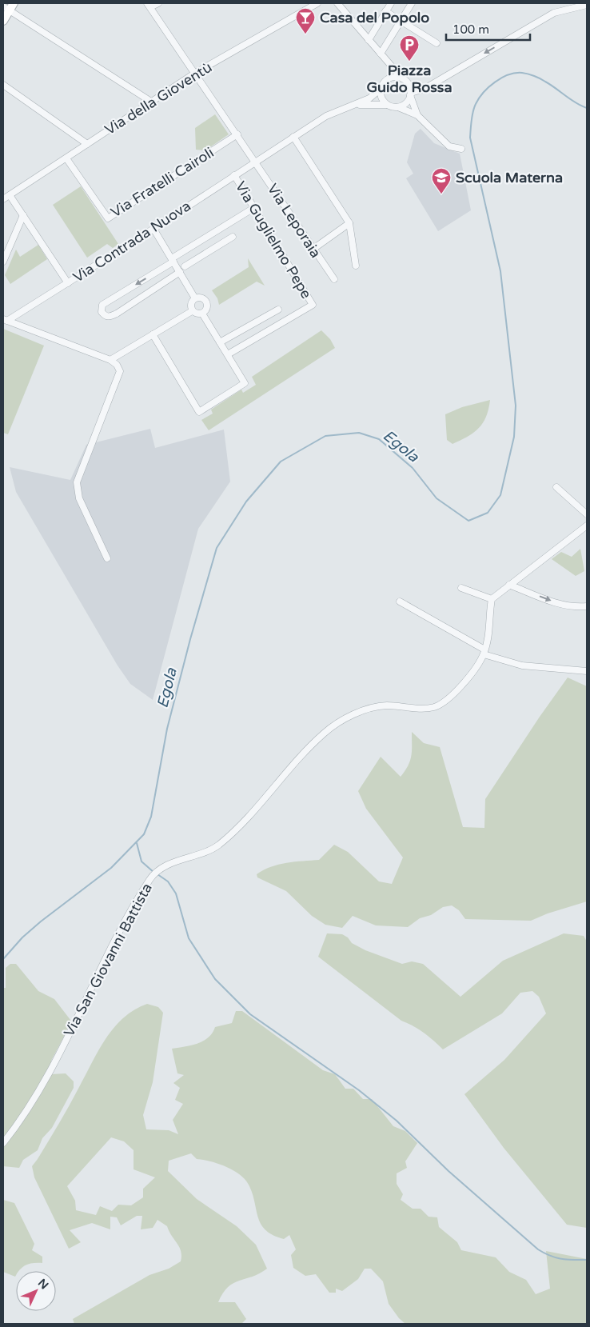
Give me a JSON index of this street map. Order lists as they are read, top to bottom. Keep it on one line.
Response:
{"streets":{"street":["Via della Gioventù","Via Fratelli Cairoli","Via Leporaia","Via Guglielmo Pepe","Via Contrada Nuova","Via San Giovanni Battista"]},"crossings":[["Via della Gioventù","Via Fratelli Cairoli"],["Via della Gioventù","Via Leporaia"],["Via Fratelli Cairoli","Via Leporaia"],["Via Leporaia","Via Contrada Nuova"],["Via Guglielmo Pepe","Via Contrada Nuova"]],"water":["Egola"],"places":{"bar":["Casa del Popolo"],"parking":["Piazza Guido Rossa"],"school or university":["Scuola Materna"]},"scale_bar":"100 m","north":"top right"}
